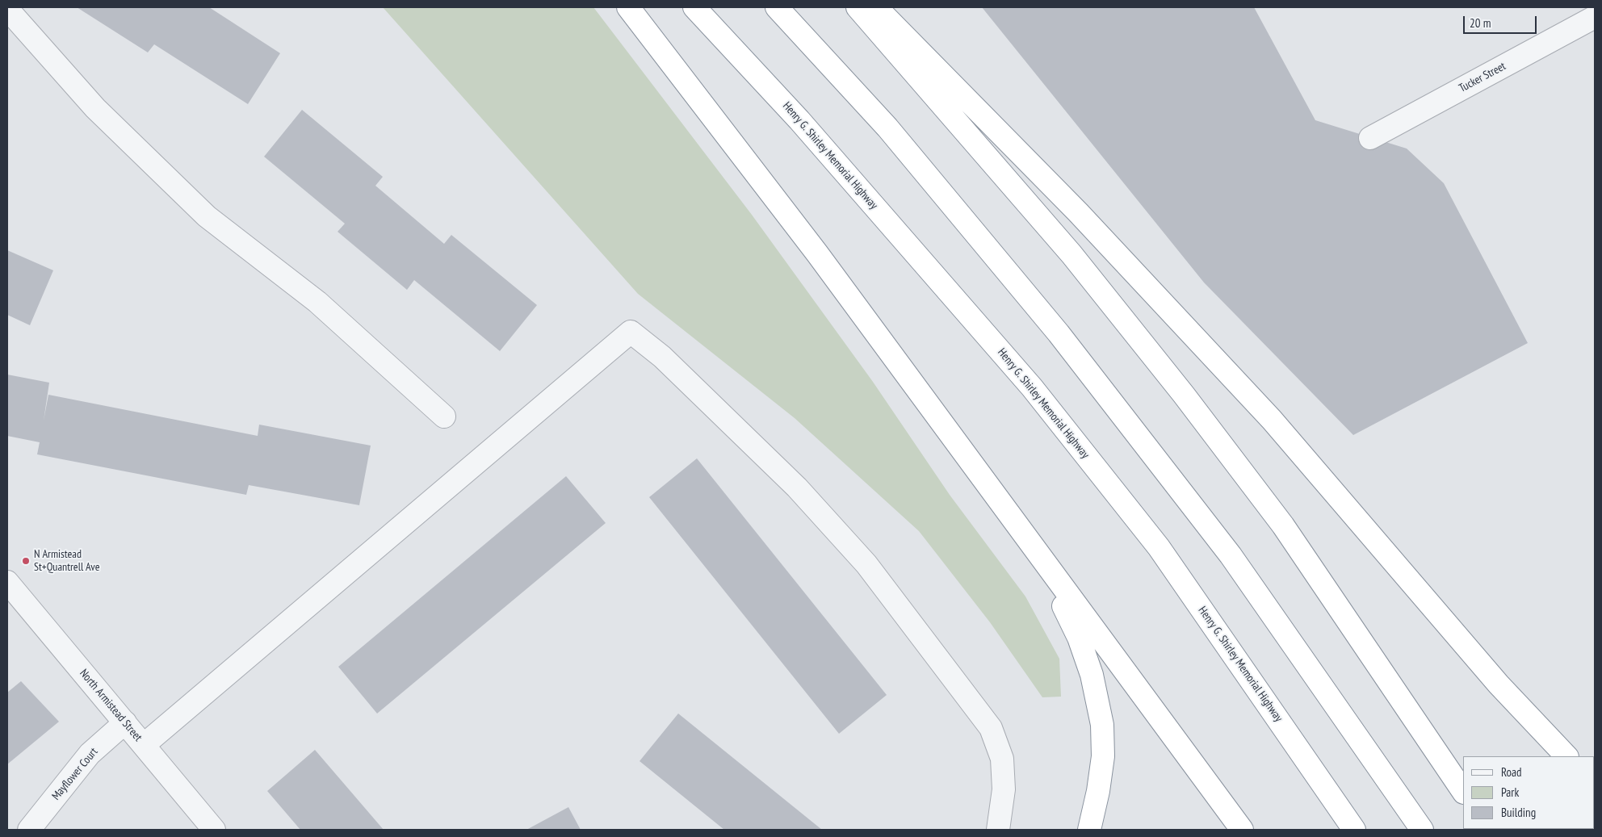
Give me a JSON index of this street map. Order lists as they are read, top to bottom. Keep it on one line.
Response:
{"streets":{"highway":["Henry G. Shirley Memorial Highway"],"street":["Tucker Street","North Armistead Street","Mayflower Court"]},"crossings":[["North Armistead Street","Mayflower Court"]],"places":["N Armistead St+Quantrell Ave"],"legend":["Road","Park","Building"],"scale_bar":"20 m"}
